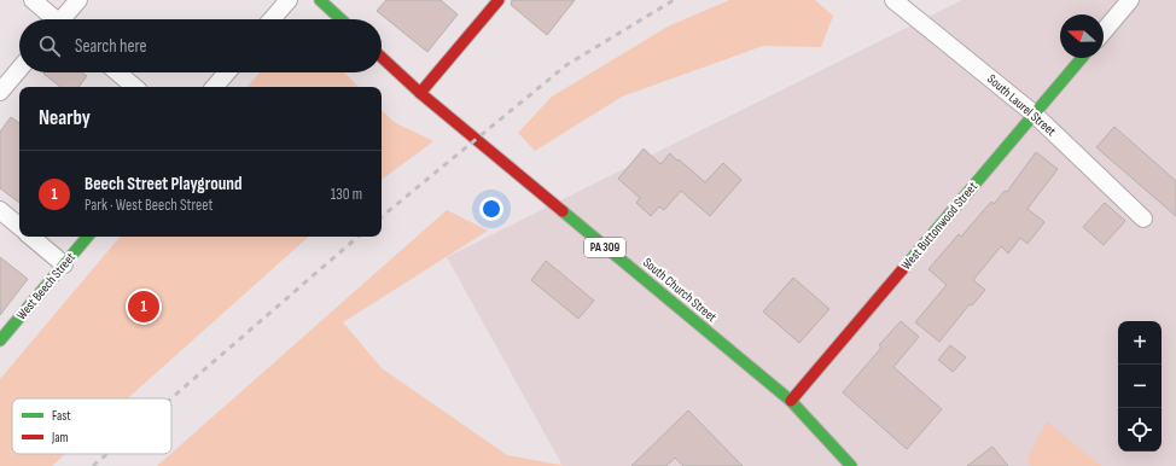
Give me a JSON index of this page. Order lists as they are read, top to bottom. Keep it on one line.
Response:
{"streets":{"main road":["West Buttonwood Street","PA 309","West Beech Street","South Church Street"],"street":["South Laurel Street"]},"crossings":[["South Laurel Street","West Buttonwood Street"],["West Buttonwood Street","South Church Street"]],"legend":["Fast","Jam"],"north":"left","page":{"search":"Search here","heading":"Nearby","list":[{"mark":"1","name":"Beech Street Playground","note":"Park · West Beech Street","value":"130 m"}],"pins":"1","map_buttons":["+","−"]}}
